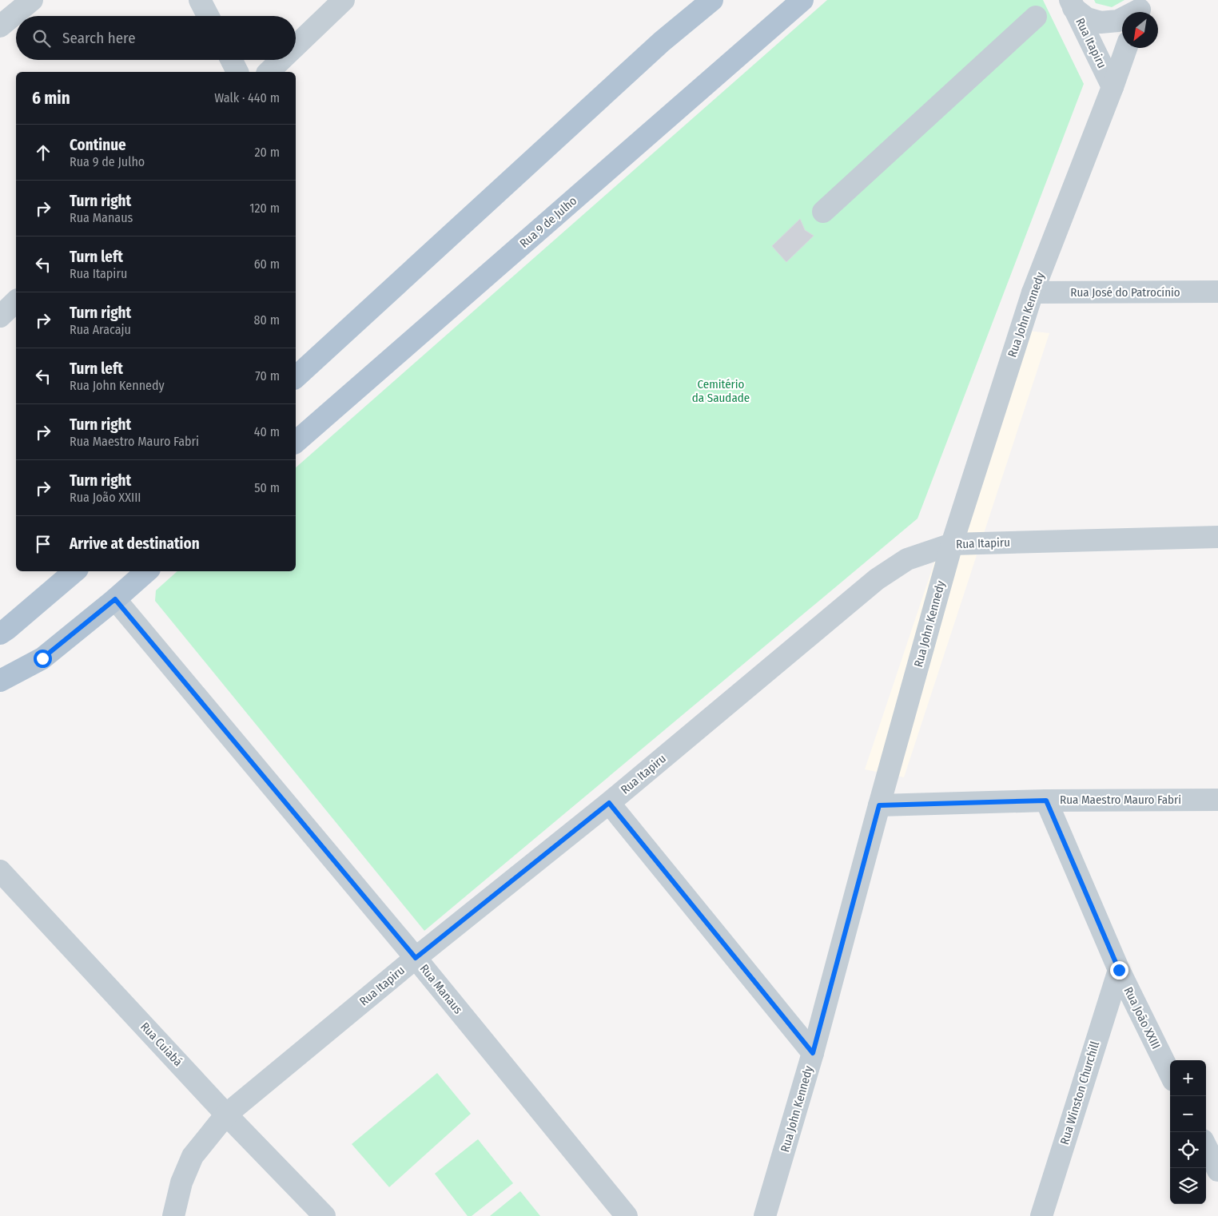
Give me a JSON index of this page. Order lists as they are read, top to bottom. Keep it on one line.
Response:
{"streets":{"main road":["Rua 9 de Julho"],"street":["Rua Itapiru","Rua José do Patrocínio","Rua John Kennedy","Rua Maestro Mauro Fabri","Rua Manaus","Rua João XXIII","Rua Cuiabá","Rua Winston Churchill"]},"crossings":[["Rua Itapiru","Rua John Kennedy"],["Rua Itapiru","Rua Manaus"],["Rua Itapiru","Rua Cuiabá"],["Rua José do Patrocínio","Rua John Kennedy"],["Rua John Kennedy","Rua Maestro Mauro Fabri"],["Rua Maestro Mauro Fabri","Rua João XXIII"],["Rua João XXIII","Rua Winston Churchill"]],"parks":["Cemitério da Saudade"],"north":"bottom left","page":{"search":"Search here","heading":["6 min","Walk · 440 m"],"list":[["Continue","Rua 9 de Julho","20 m"],["Turn right","Rua Manaus","120 m"],["Turn left","Rua Itapiru","60 m"],["Turn right","Rua Aracaju","80 m"],["Turn left","Rua John Kennedy","70 m"],["Turn right","Rua Maestro Mauro Fabri","40 m"],["Turn right","Rua João XXIII","50 m"],"Arrive at destination"],"map_buttons":["+","−"]}}
